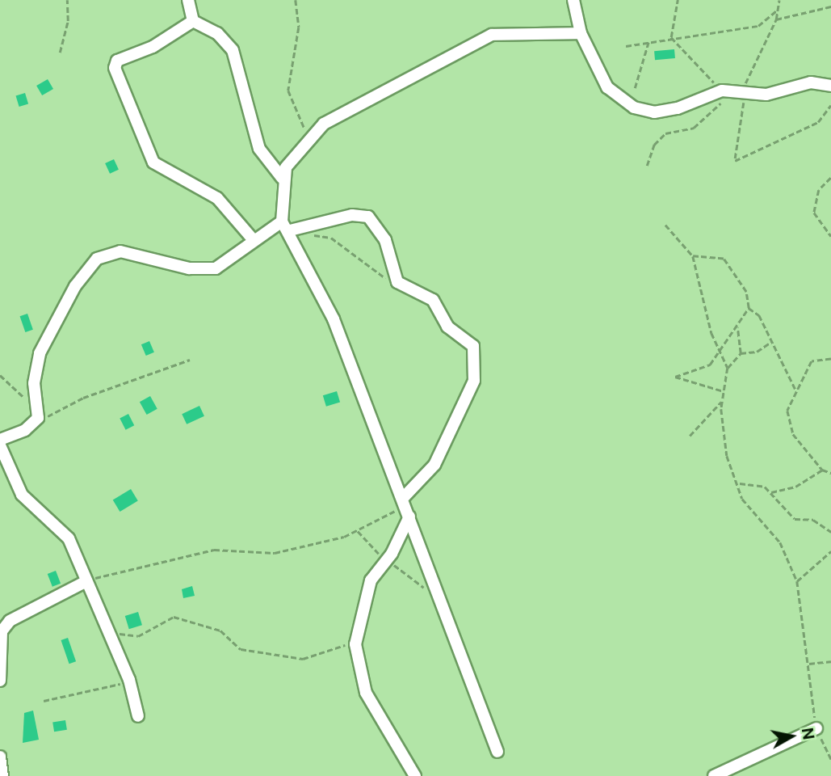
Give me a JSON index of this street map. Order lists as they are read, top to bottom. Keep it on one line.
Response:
{"north":"right"}
